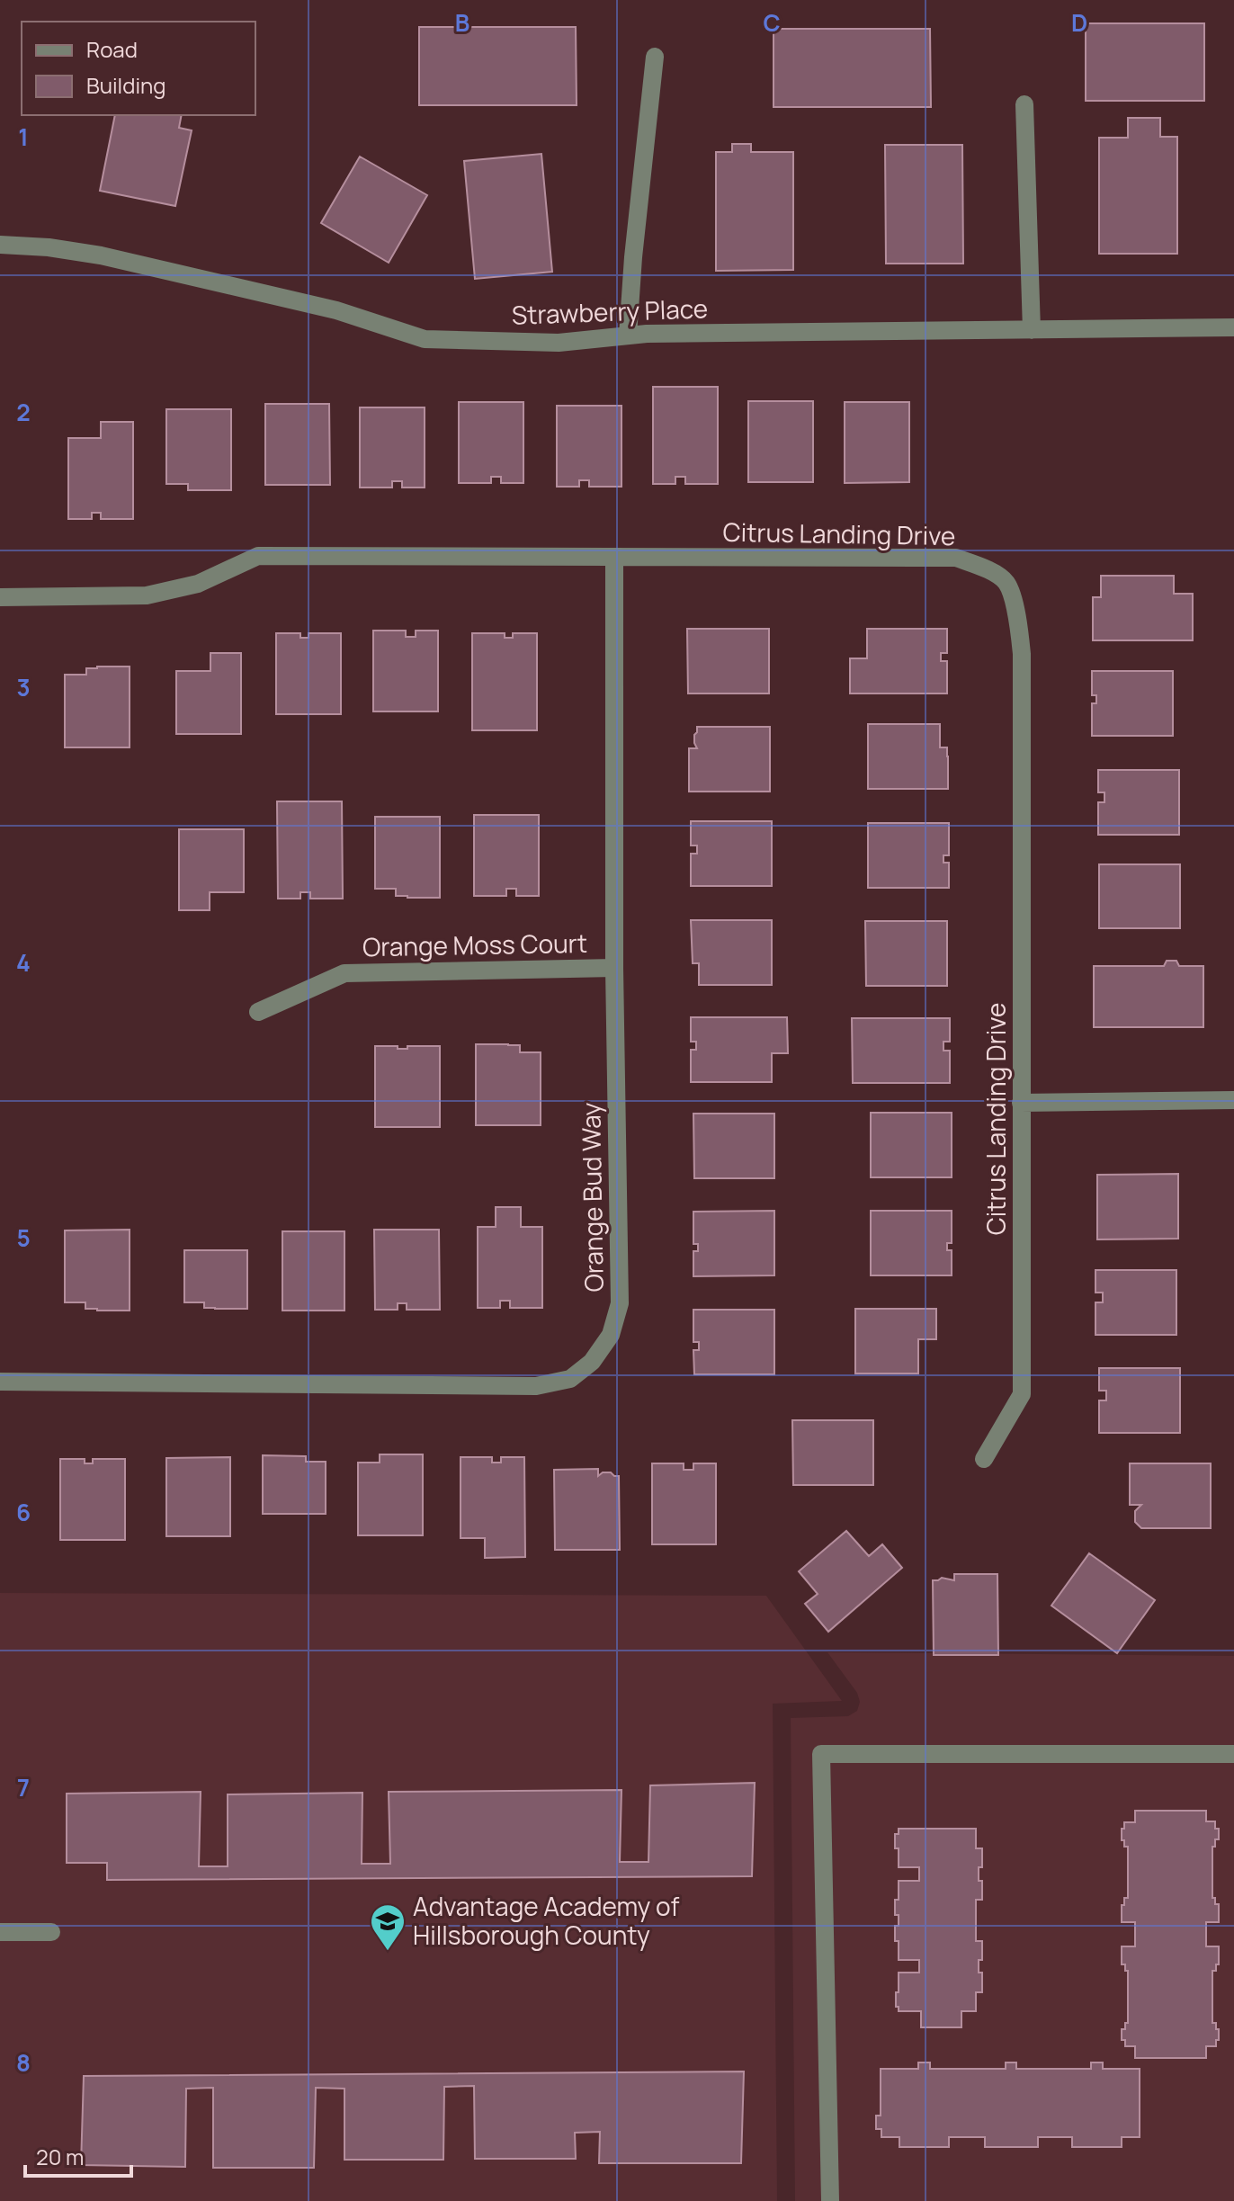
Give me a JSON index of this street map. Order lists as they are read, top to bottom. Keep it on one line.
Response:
{"streets":{"street":["Strawberry Place","Citrus Landing Drive","Orange Moss Court","Orange Bud Way"]},"crossings":[["Citrus Landing Drive","Orange Bud Way"],["Orange Moss Court","Orange Bud Way"]],"places":{"school or university":["Advantage Academy of Hillsborough County"]},"legend":["Road","Building"],"scale_bar":"20 m","grid":{"columns":["B","C","D"],"rows":["1","2","3","4","5","6","7","8"]}}
